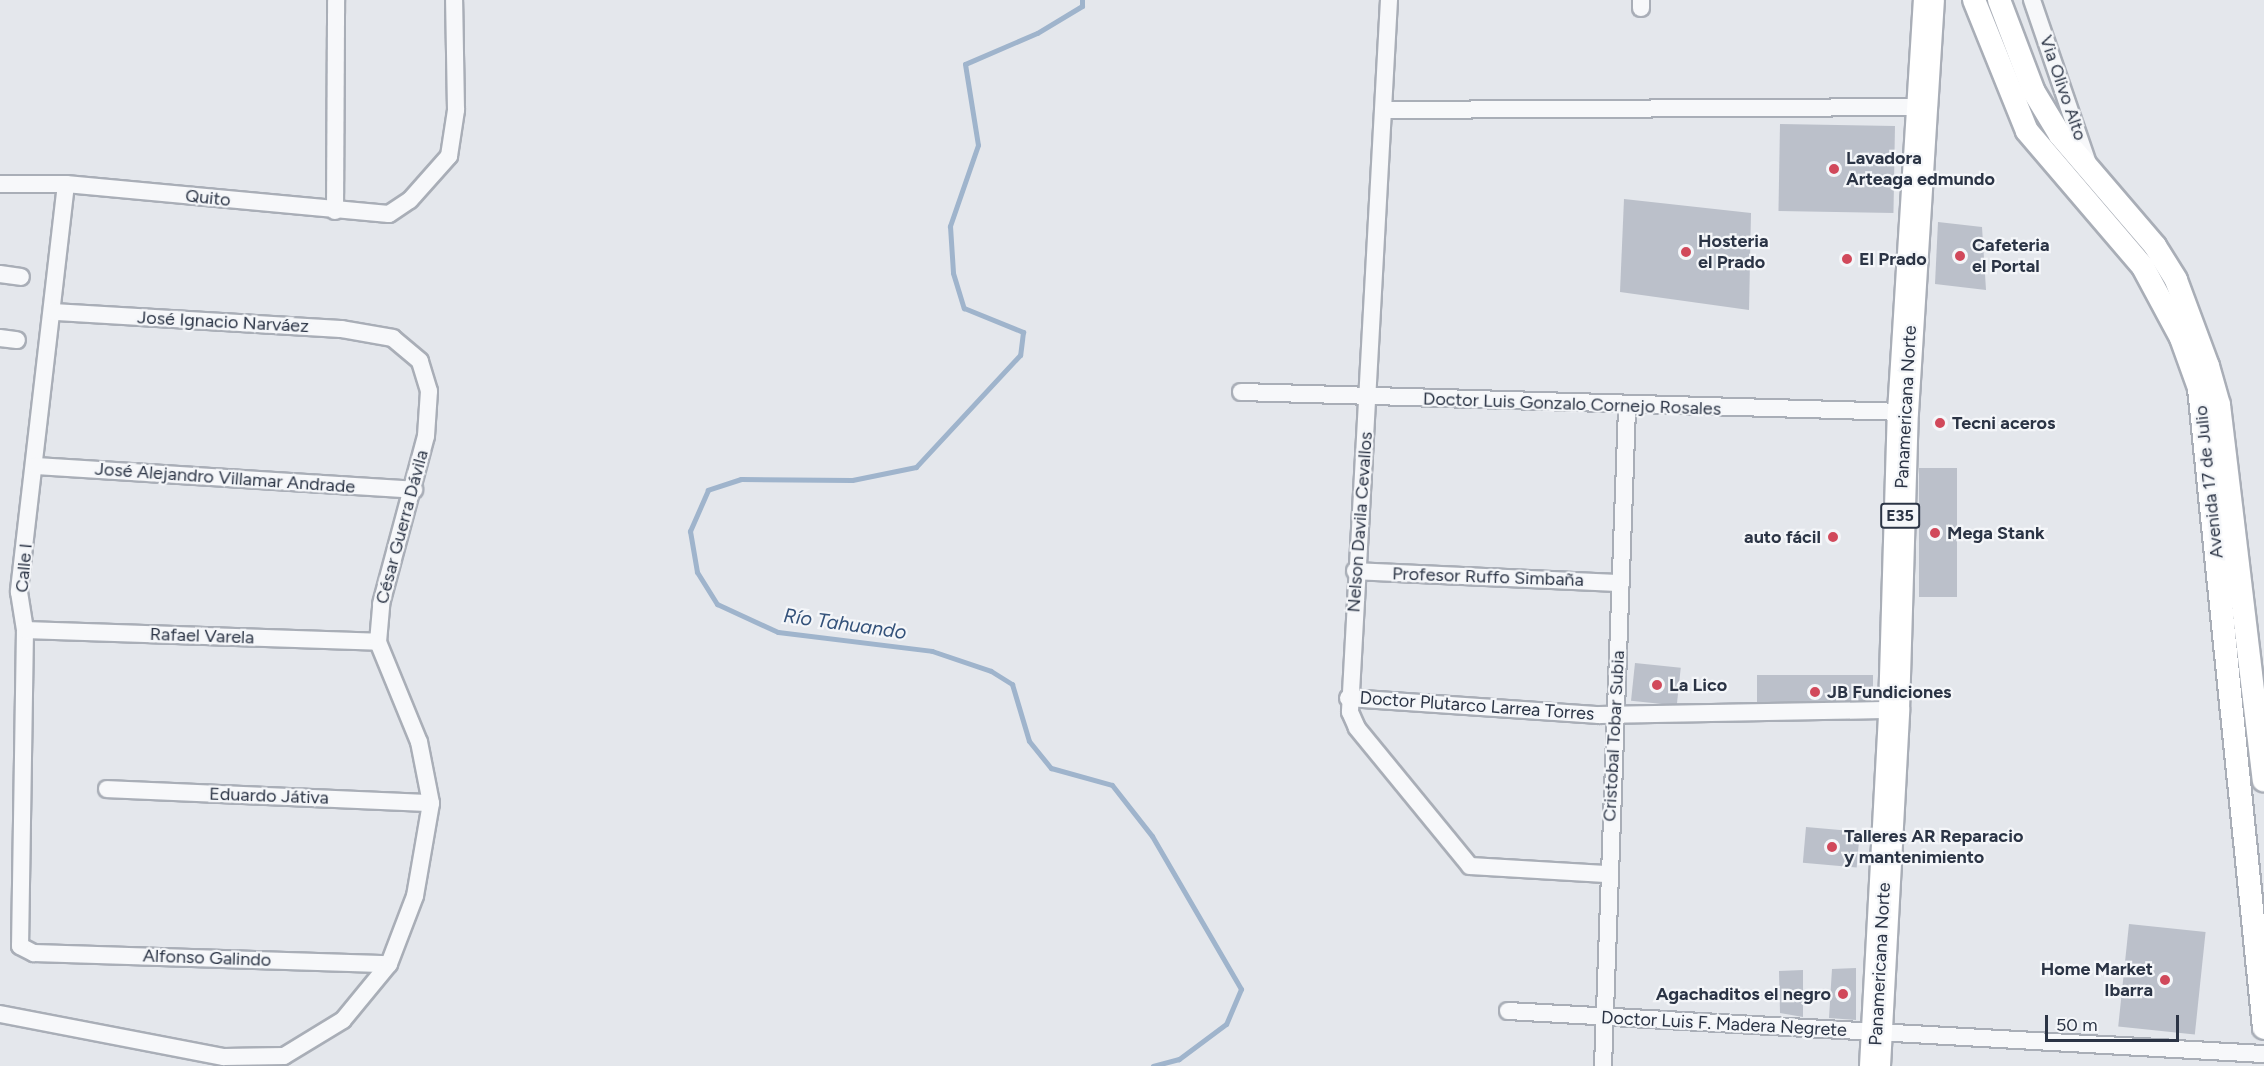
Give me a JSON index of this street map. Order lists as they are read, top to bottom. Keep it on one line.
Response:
{"streets":{"highway":["Panamericana Norte","E35"],"main road":["Avenida 17 de Julio"],"street":["Via Olivo Alto","Quito","José Ignacio Narváez","Doctor Luis Gonzalo Cornejo Rosales","José Alejandro Villamar Andrade","Nelson Davila Cevallos","César Guerra Dávila","Calle I","Profesor Ruffo Simbaña","Rafael Varela","Doctor Plutarco Larrea Torres","Cristobal Tobar Subia","Eduardo Játiva","Alfonso Galindo","Doctor Luis F. Madera Negrete"]},"crossings":[["Via Olivo Alto","Avenida 17 de Julio"],["Quito","Calle I"],["José Ignacio Narváez","César Guerra Dávila"],["José Ignacio Narváez","Calle I"],["Doctor Luis Gonzalo Cornejo Rosales","Panamericana Norte"],["Doctor Luis Gonzalo Cornejo Rosales","Nelson Davila Cevallos"],["Doctor Luis Gonzalo Cornejo Rosales","Cristobal Tobar Subia"],["Panamericana Norte","Doctor Plutarco Larrea Torres"],["Panamericana Norte","Doctor Luis F. Madera Negrete"],["José Alejandro Villamar Andrade","César Guerra Dávila"],["José Alejandro Villamar Andrade","Calle I"],["Nelson Davila Cevallos","Profesor Ruffo Simbaña"],["Nelson Davila Cevallos","Doctor Plutarco Larrea Torres"],["Nelson Davila Cevallos","Cristobal Tobar Subia"],["César Guerra Dávila","Rafael Varela"],["César Guerra Dávila","Eduardo Játiva"],["César Guerra Dávila","Alfonso Galindo"],["Calle I","Rafael Varela"],["Calle I","Alfonso Galindo"],["Profesor Ruffo Simbaña","Cristobal Tobar Subia"],["Doctor Plutarco Larrea Torres","Cristobal Tobar Subia"],["Cristobal Tobar Subia","Doctor Luis F. Madera Negrete"]],"water":["Río Tahuando"],"places":["Lavadora Arteaga edmundo","Hosteria el Prado","Cafeteria el Portal","El Prado","Tecni aceros","Mega Stank","auto fácil","La Lico","JB Fundiciones","Talleres AR Reparacio y mantenimiento","Home Market Ibarra","Agachaditos el negro"],"scale_bar":"50 m"}
